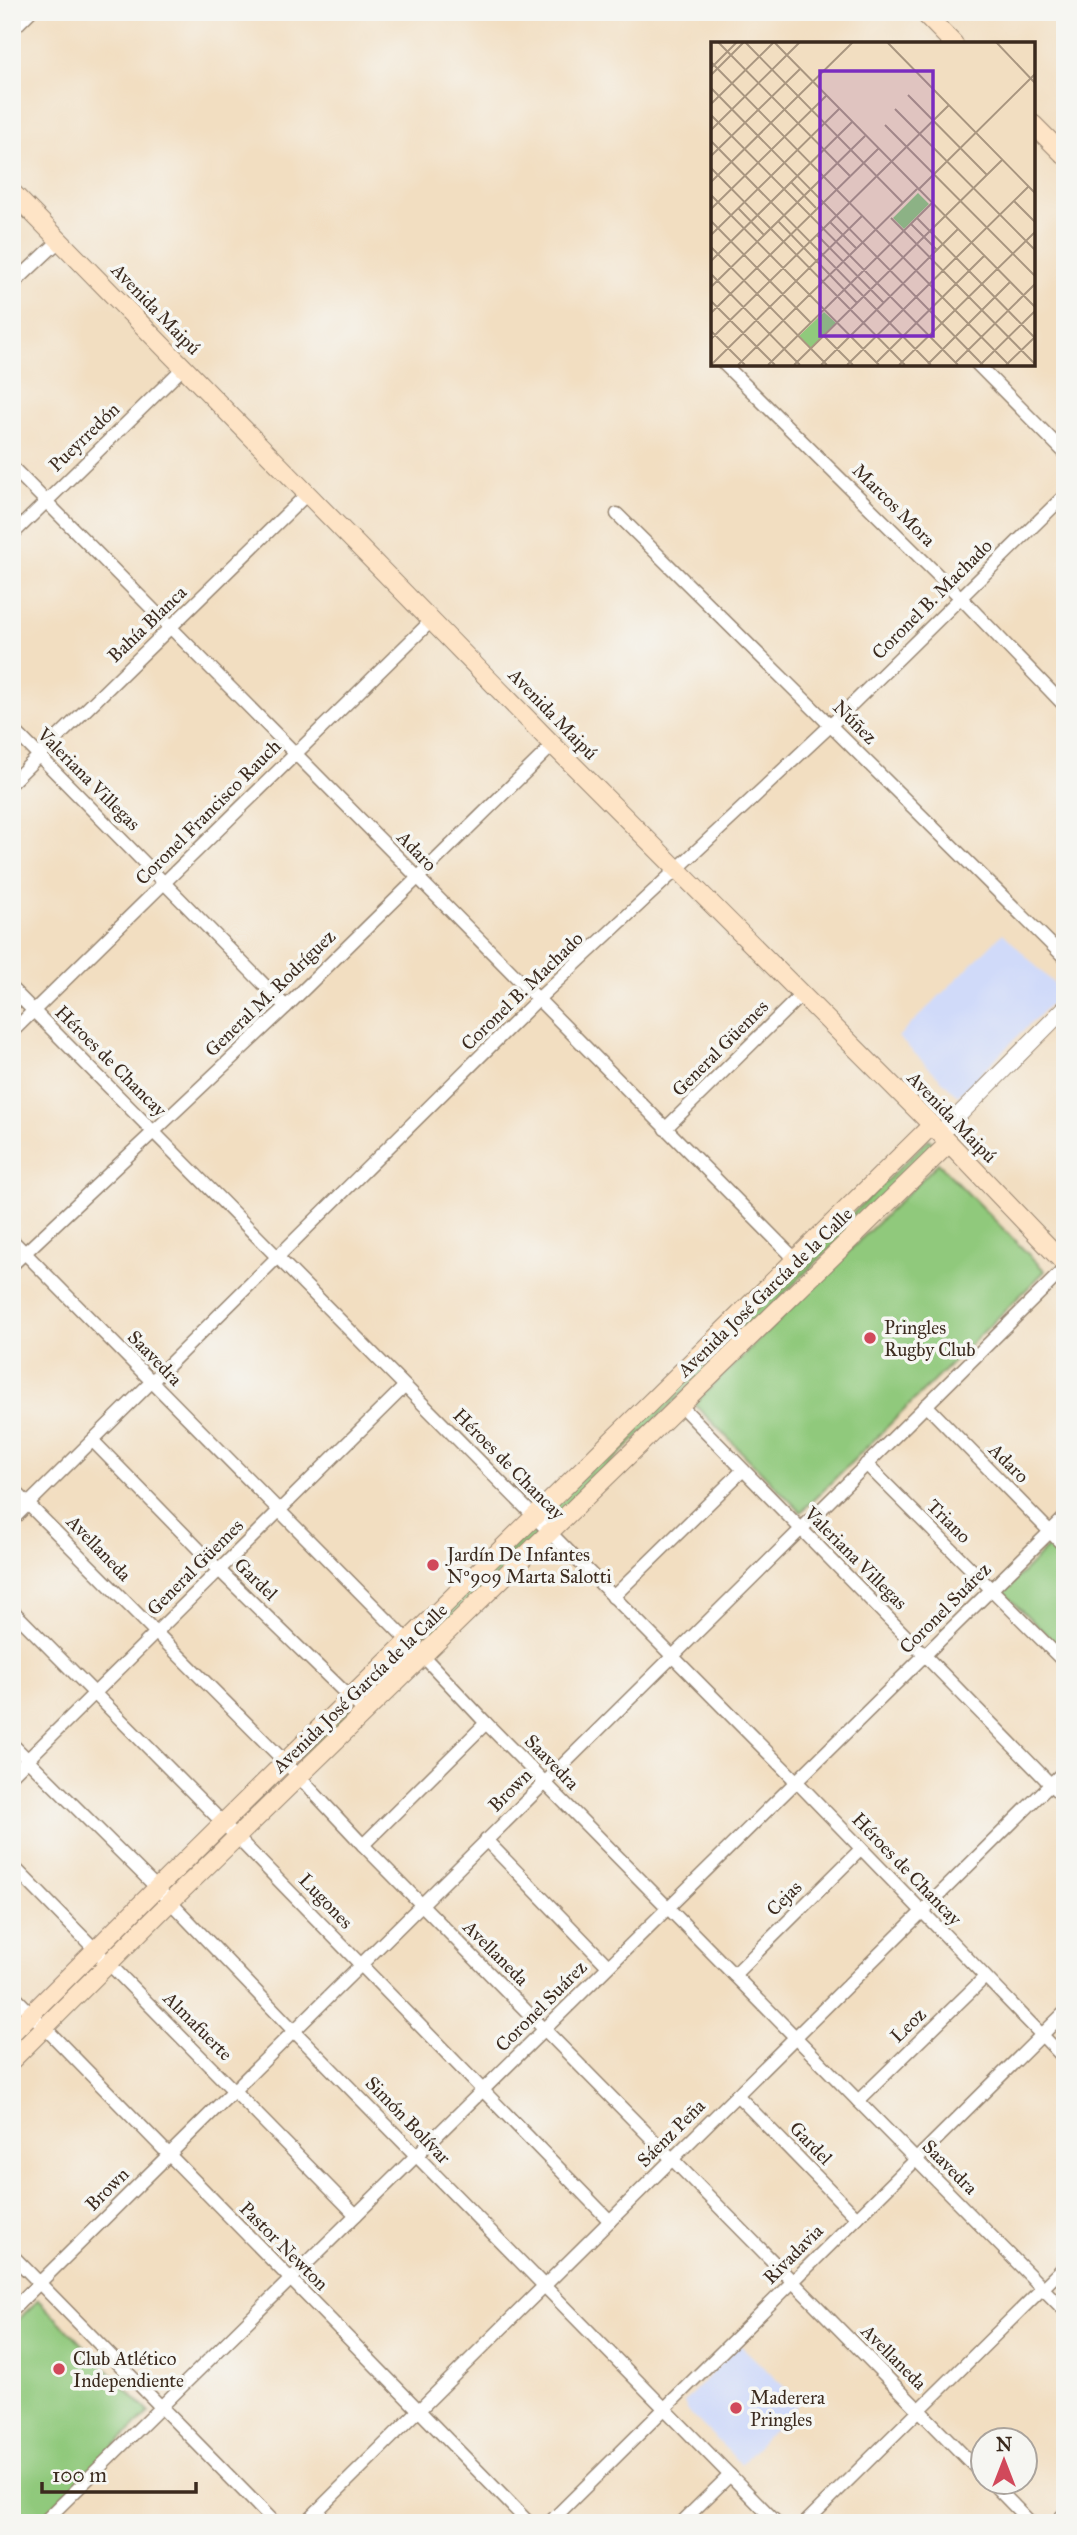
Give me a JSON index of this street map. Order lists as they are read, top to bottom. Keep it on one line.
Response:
{"streets":{"main road":["Avenida Maipú","Avenida José García de la Calle"],"street":["Pueyrredón","Marcos Mora","Coronel B. Machado","Bahía Blanca","Núñez","Valeriana Villegas","Coronel Francisco Rauch","Adaro","General M. Rodríguez","General Güemes","Héroes de Chancay","Saavedra","Triano","Avellaneda","Gardel","Coronel Suárez","Brown","Cejas","Lugones","Leoz","Almafuerte","Simón Bolívar","Sáenz Peña","Pastor Newton","Rivadavia"]},"crossings":[["Avenida Maipú","Pueyrredón"],["Avenida Maipú","Coronel B. Machado"],["Avenida Maipú","Bahía Blanca"],["Avenida Maipú","Coronel Francisco Rauch"],["Avenida Maipú","General M. Rodríguez"],["Avenida Maipú","General Güemes"],["Avenida Maipú","Avenida José García de la Calle"],["Avenida Maipú","Brown"],["Pueyrredón","Adaro"],["Marcos Mora","Coronel B. Machado"],["Coronel B. Machado","Núñez"],["Coronel B. Machado","Adaro"],["Coronel B. Machado","Héroes de Chancay"],["Coronel B. Machado","Saavedra"],["Coronel B. Machado","Avellaneda"],["Coronel B. Machado","Gardel"],["Bahía Blanca","Valeriana Villegas"],["Bahía Blanca","Adaro"],["Valeriana Villegas","Coronel Francisco Rauch"],["Valeriana Villegas","General M. Rodríguez"],["Valeriana Villegas","Avenida José García de la Calle"],["Valeriana Villegas","Coronel Suárez"],["Valeriana Villegas","Brown"],["Valeriana Villegas","Sáenz Peña"],["Coronel Francisco Rauch","Adaro"],["Coronel Francisco Rauch","Héroes de Chancay"],["Adaro","General M. Rodríguez"],["Adaro","General Güemes"],["Adaro","Avenida José García de la Calle"],["Adaro","Coronel Suárez"],["Adaro","Brown"],["General M. Rodríguez","Héroes de Chancay"],["General M. Rodríguez","Saavedra"],["General Güemes","Héroes de Chancay"],["General Güemes","Saavedra"],["General Güemes","Avellaneda"],["General Güemes","Gardel"],["General Güemes","Lugones"],["General Güemes","Simón Bolívar"],["Héroes de Chancay","Avenida José García de la Calle"],["Héroes de Chancay","Coronel Suárez"],["Héroes de Chancay","Brown"],["Héroes de Chancay","Cejas"],["Héroes de Chancay","Leoz"],["Héroes de Chancay","Sáenz Peña"],["Héroes de Chancay","Rivadavia"],["Avenida José García de la Calle","Saavedra"],["Avenida José García de la Calle","Avellaneda"],["Avenida José García de la Calle","Gardel"],["Avenida José García de la Calle","Lugones"],["Avenida José García de la Calle","Almafuerte"],["Avenida José García de la Calle","Simón Bolívar"],["Avenida José García de la Calle","Pastor Newton"],["Saavedra","Coronel Suárez"],["Saavedra","Brown"],["Saavedra","Cejas"],["Saavedra","Leoz"],["Saavedra","Sáenz Peña"],["Saavedra","Rivadavia"],["Triano","Coronel Suárez"],["Triano","Brown"],["Avellaneda","Coronel Suárez"],["Avellaneda","Brown"],["Avellaneda","Sáenz Peña"],["Avellaneda","Rivadavia"],["Gardel","Sáenz Peña"],["Gardel","Rivadavia"],["Coronel Suárez","Lugones"],["Coronel Suárez","Almafuerte"],["Coronel Suárez","Simón Bolívar"],["Coronel Suárez","Pastor Newton"],["Brown","Lugones"],["Brown","Almafuerte"],["Brown","Simón Bolívar"],["Brown","Pastor Newton"],["Lugones","Sáenz Peña"],["Simón Bolívar","Sáenz Peña"],["Simón Bolívar","Rivadavia"],["Sáenz Peña","Pastor Newton"]],"places":["Pringles Rugby Club","Jardín De Infantes Nº909 Marta Salotti","Club Atlético Independiente","Maderera Pringles"],"scale_bar":"100 m","north":"top"}
